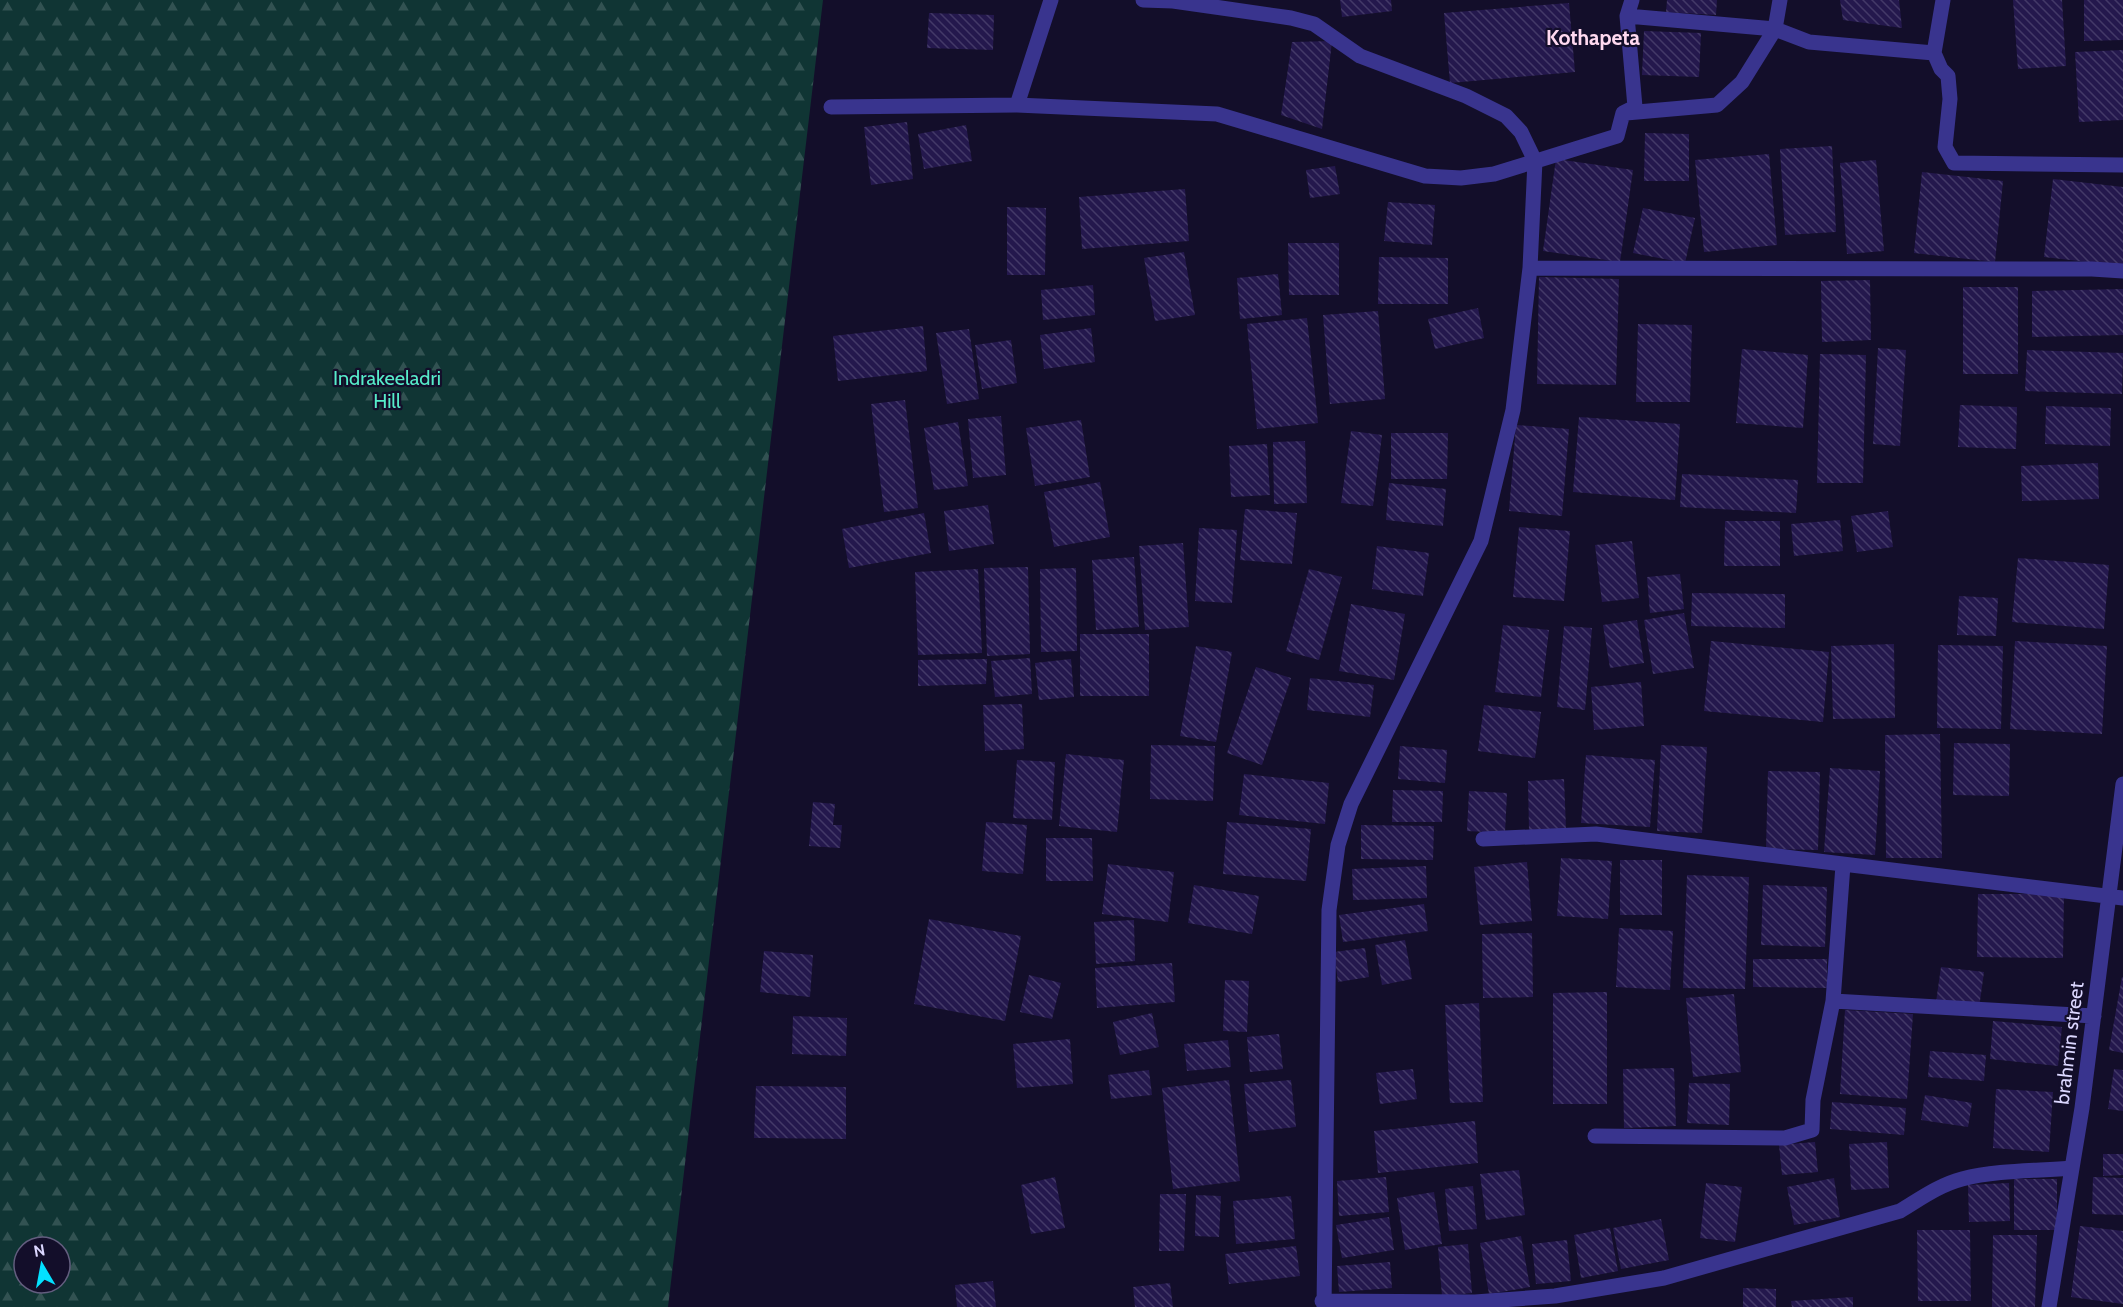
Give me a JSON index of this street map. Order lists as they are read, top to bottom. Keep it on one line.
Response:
{"streets":{"street":["brahmin street"]},"districts":["Kothapeta"],"parks":["Indrakeeladri Hill"],"north":"top"}
